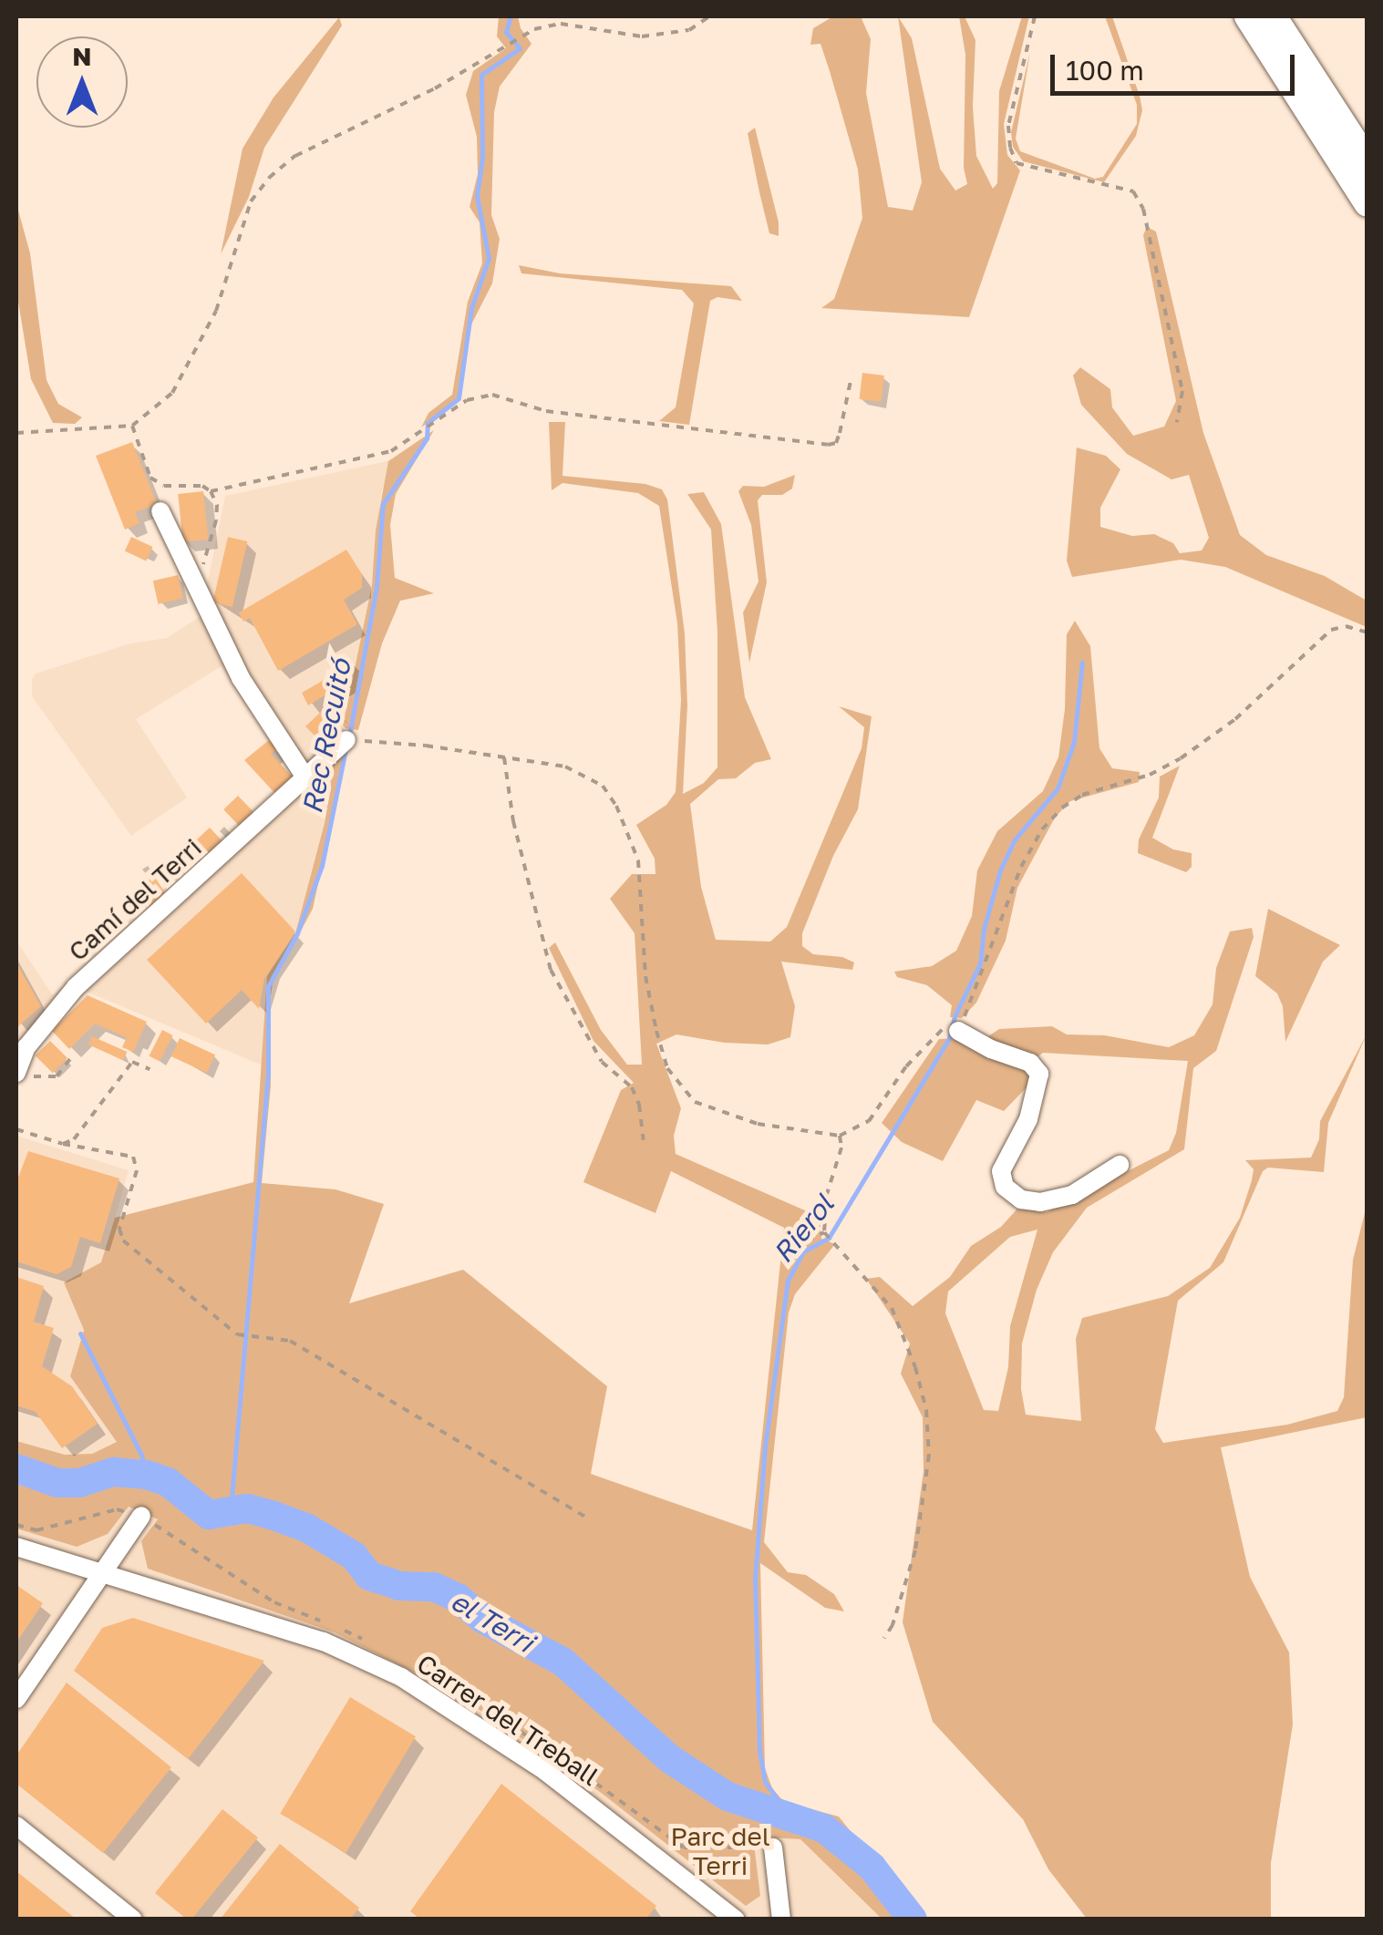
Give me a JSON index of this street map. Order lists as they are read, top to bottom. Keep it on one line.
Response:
{"streets":{"street":["Camí del Terri","Carrer del Treball"]},"water":["Rec Recuitó","Rierol","el Terri"],"parks":["Parc del Terri"],"scale_bar":"100 m","north":"top"}
